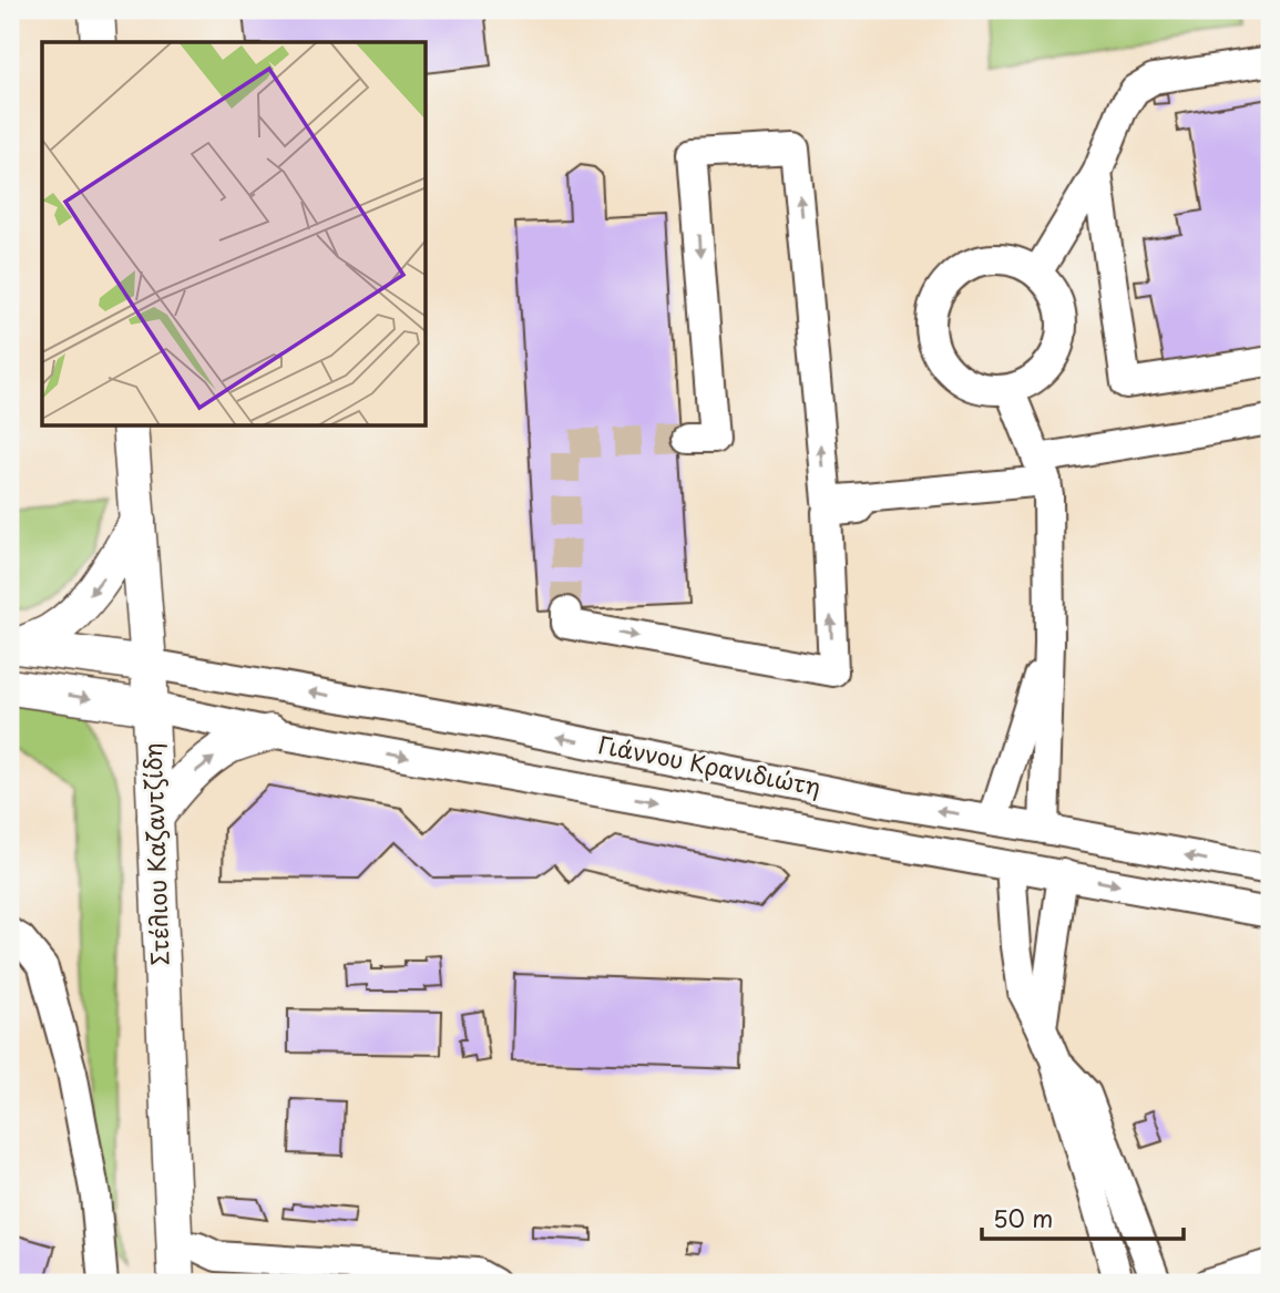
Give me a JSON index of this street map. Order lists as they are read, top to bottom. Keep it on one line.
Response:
{"streets":{"main road":["Στέλιου Καζαντζίδη"],"street":["Γιάννου Κρανιδιώτη"]},"crossings":[["Γιάννου Κρανιδιώτη","Στέλιου Καζαντζίδη"]],"scale_bar":"50 m"}
